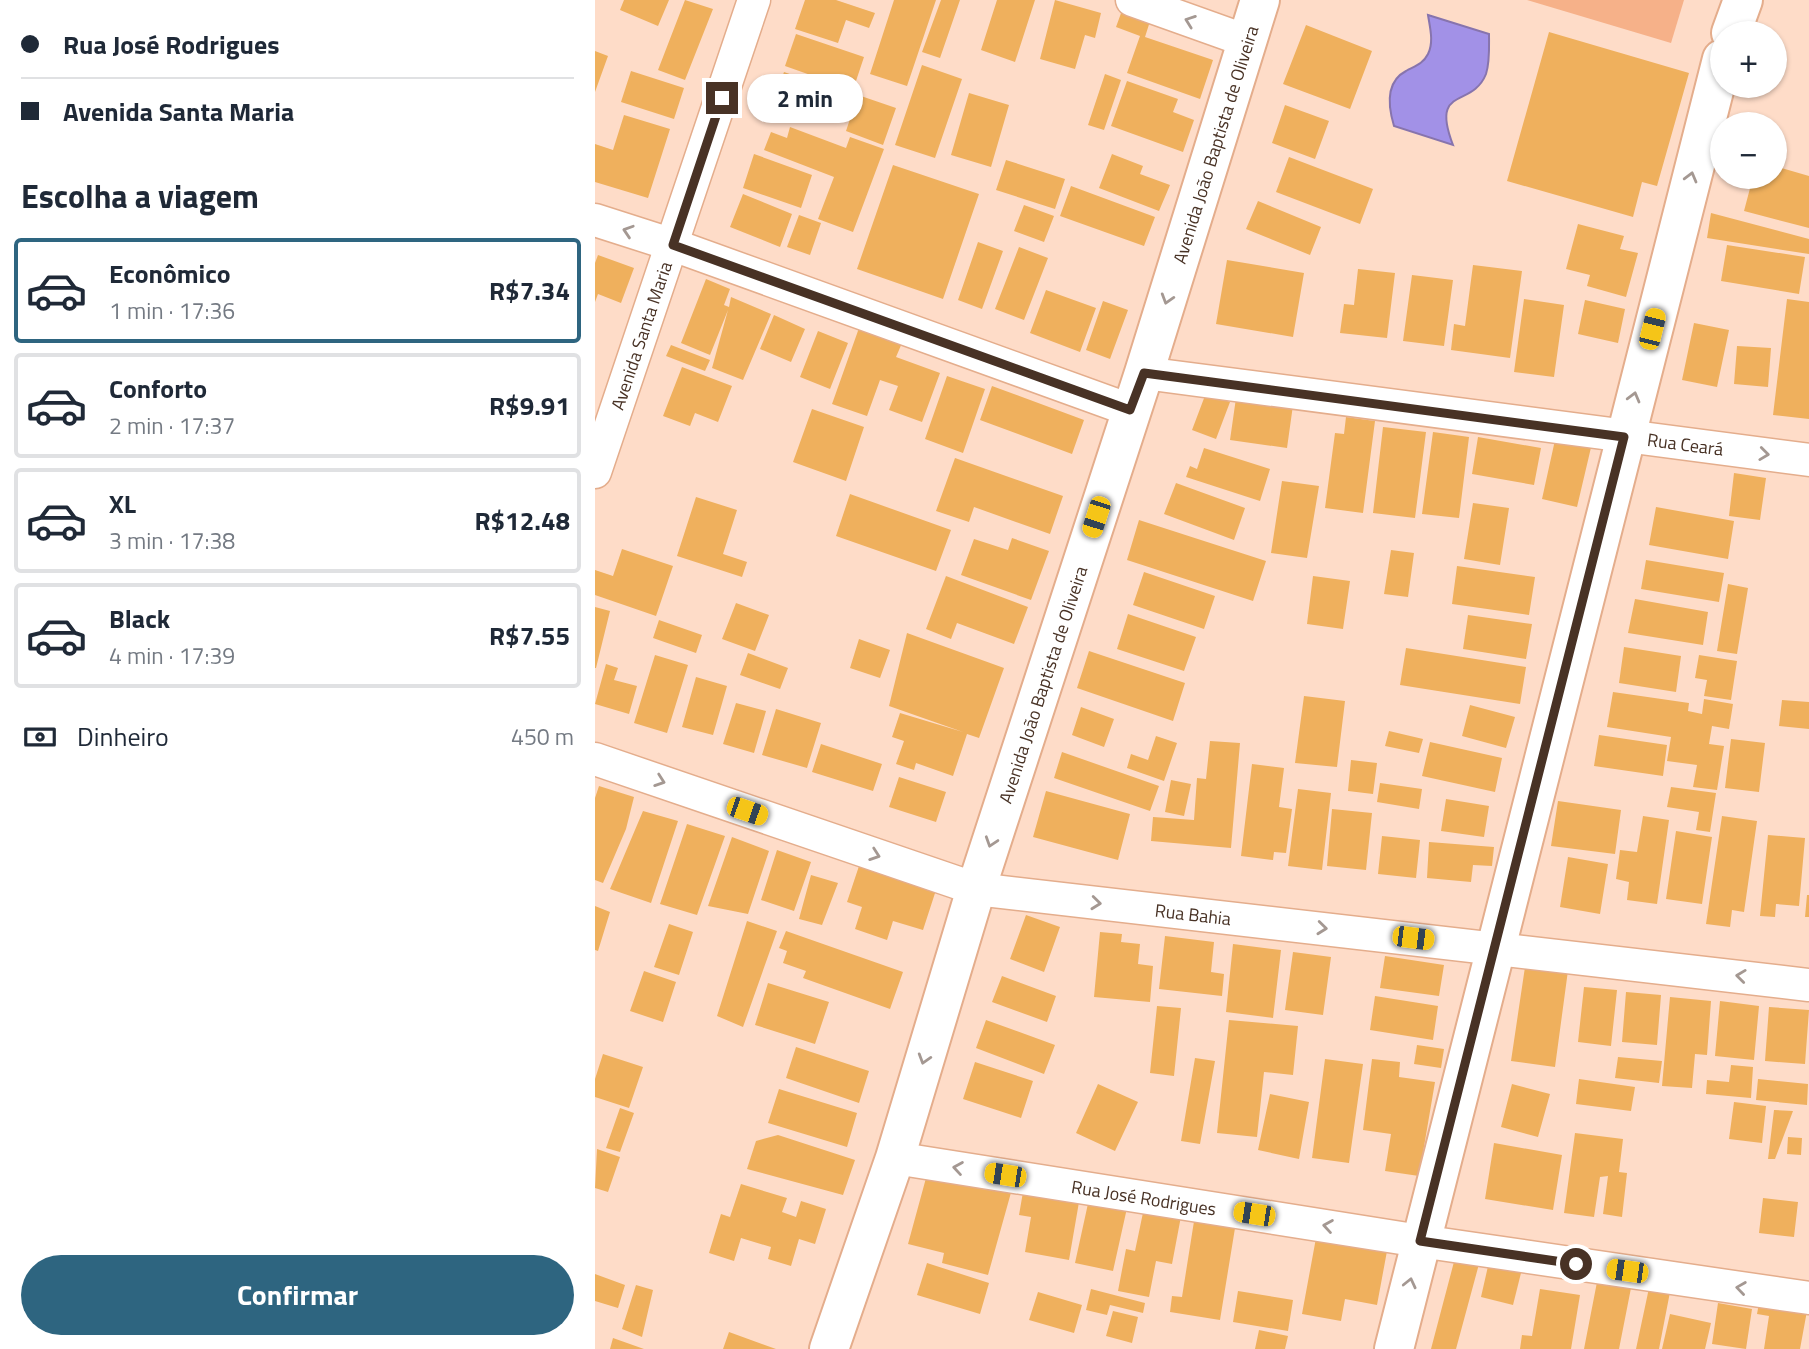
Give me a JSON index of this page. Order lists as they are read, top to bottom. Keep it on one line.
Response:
{"streets":{"street":["Avenida João Baptista de Oliveira","Avenida Santa Maria","Rua Ceará","Rua Bahia","Rua José Rodrigues"]},"crossings":[["Avenida João Baptista de Oliveira","Rua Ceará"],["Avenida João Baptista de Oliveira","Rua Bahia"],["Avenida João Baptista de Oliveira","Rua José Rodrigues"]],"one_way":["Avenida João Baptista de Oliveira","Rua José Rodrigues"],"page":{"banner":["Rua José Rodrigues","Avenida Santa Maria"],"map_buttons":["+","−"],"bubble":"2 min","heading":"Escolha a viagem","list":[{"name":"Econômico","note":"1 min · 17:36","value":"R$7.34"},{"name":"Conforto","note":"2 min · 17:37","value":"R$9.91"},{"name":"XL","note":"3 min · 17:38","value":"R$12.48"},{"name":"Black","note":"4 min · 17:39","value":"R$7.55"}],"pay":["Dinheiro","450 m"],"buttons":"Confirmar"}}
